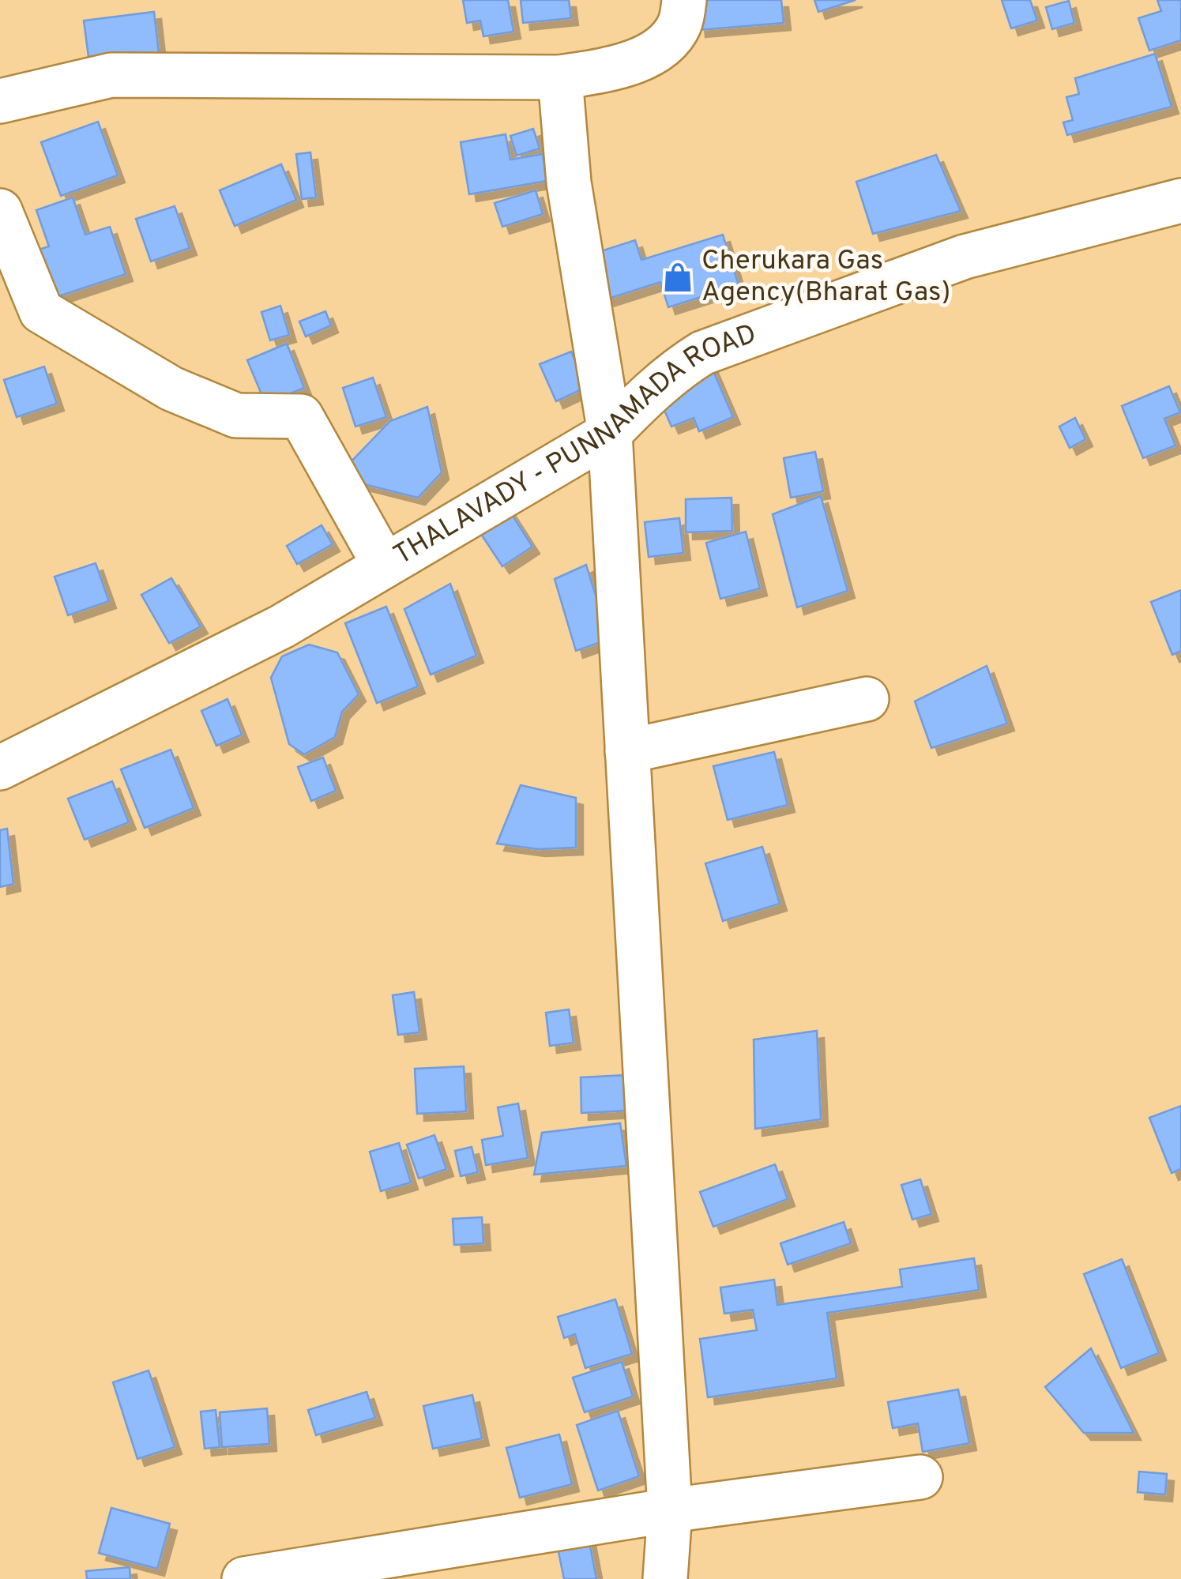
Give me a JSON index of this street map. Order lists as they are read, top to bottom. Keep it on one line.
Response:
{"streets":{"street":["THALAVADY - PUNNAMADA ROAD"]},"places":{"shop":["Cherukara Gas Agency(Bharat Gas)"]}}
